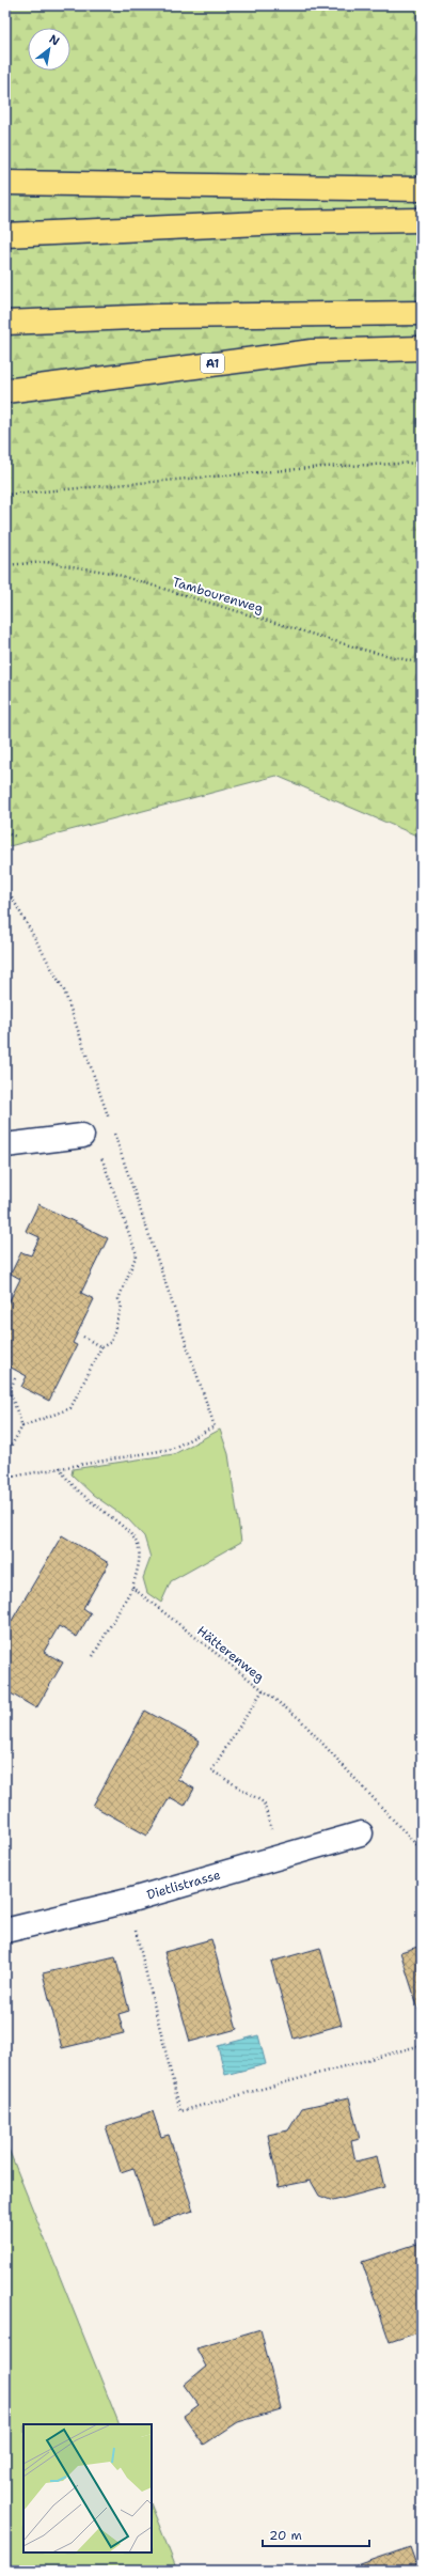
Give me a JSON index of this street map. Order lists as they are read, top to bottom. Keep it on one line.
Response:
{"streets":{"highway":["A1"],"street":["Dietlistrasse"],"path":["Tambourenweg","Hätterenweg"]},"scale_bar":"20 m","north":"top right"}
